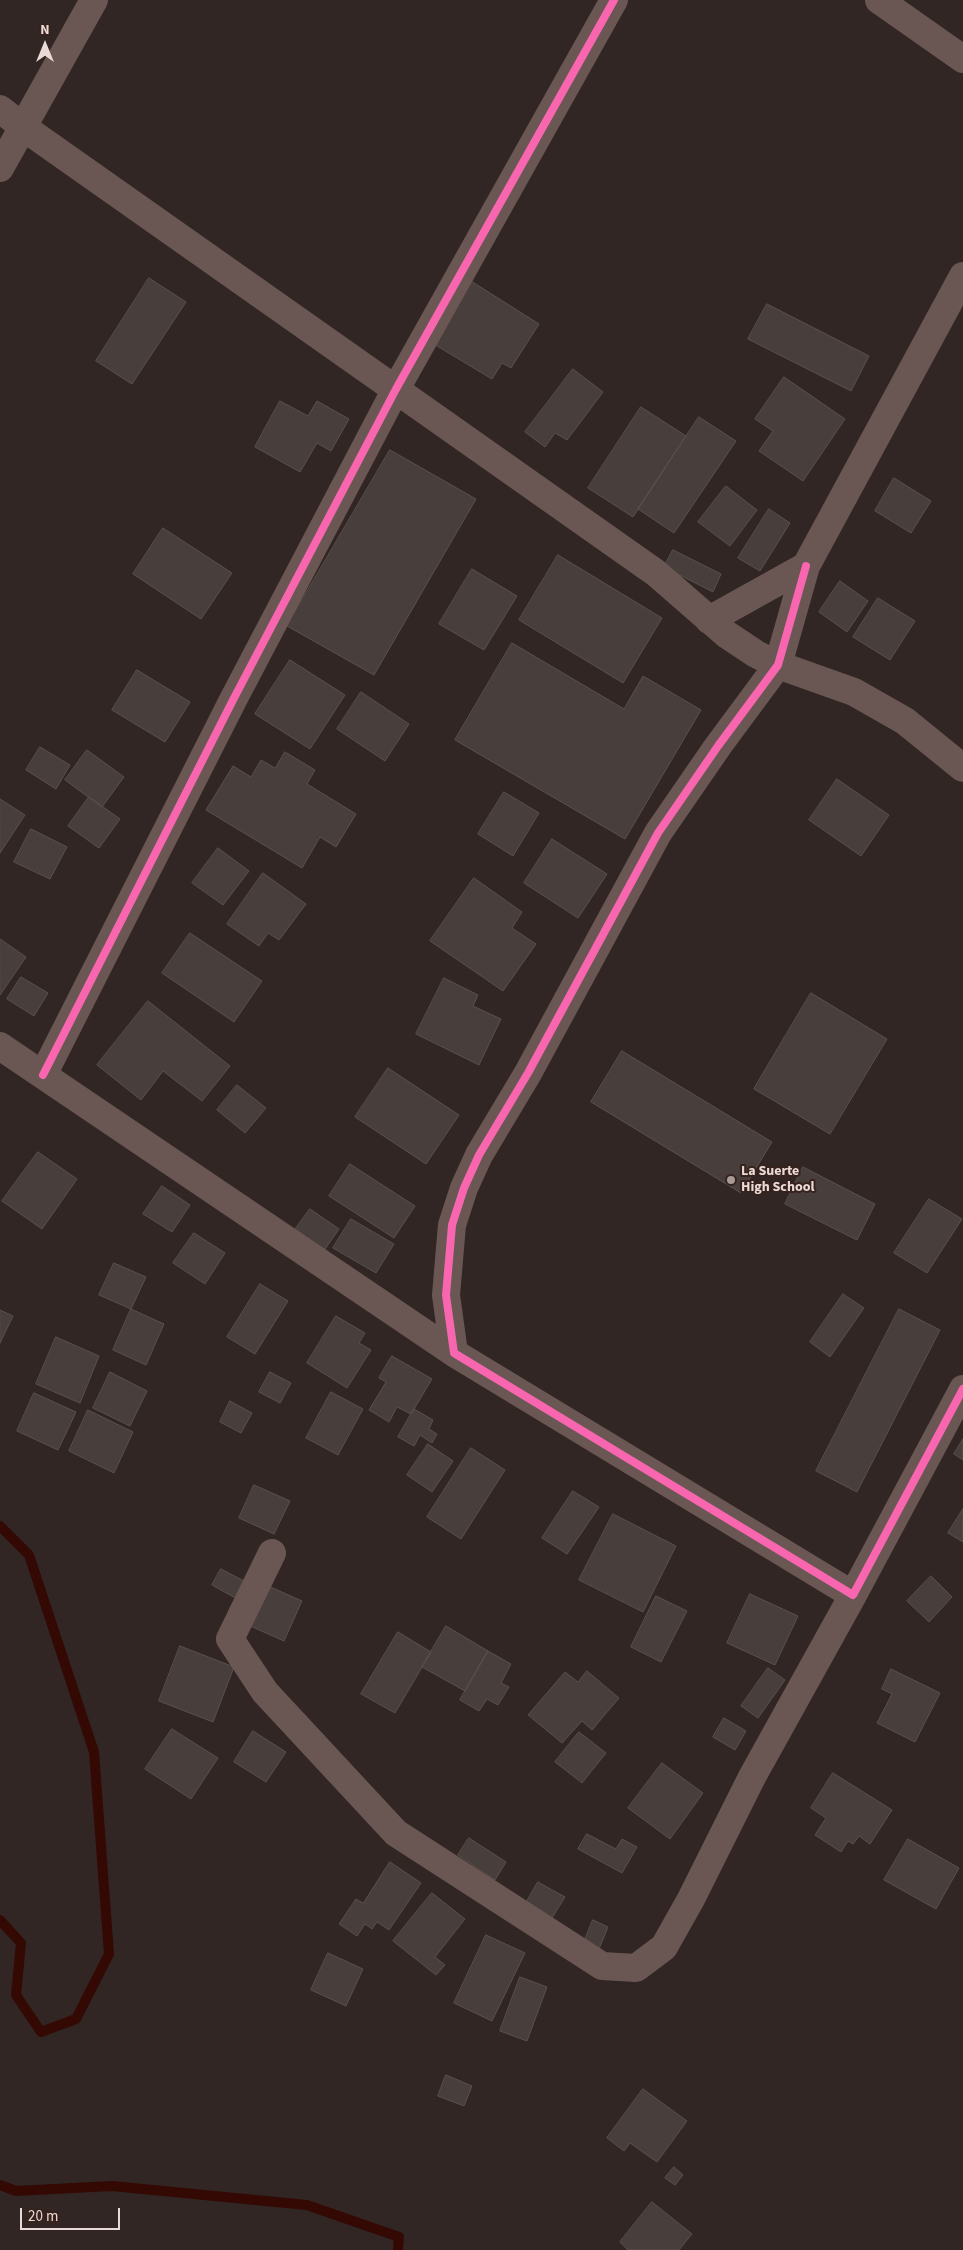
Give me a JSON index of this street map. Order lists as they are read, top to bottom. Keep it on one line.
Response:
{"places":["La Suerte High School"],"scale_bar":"20 m","north":"top"}
